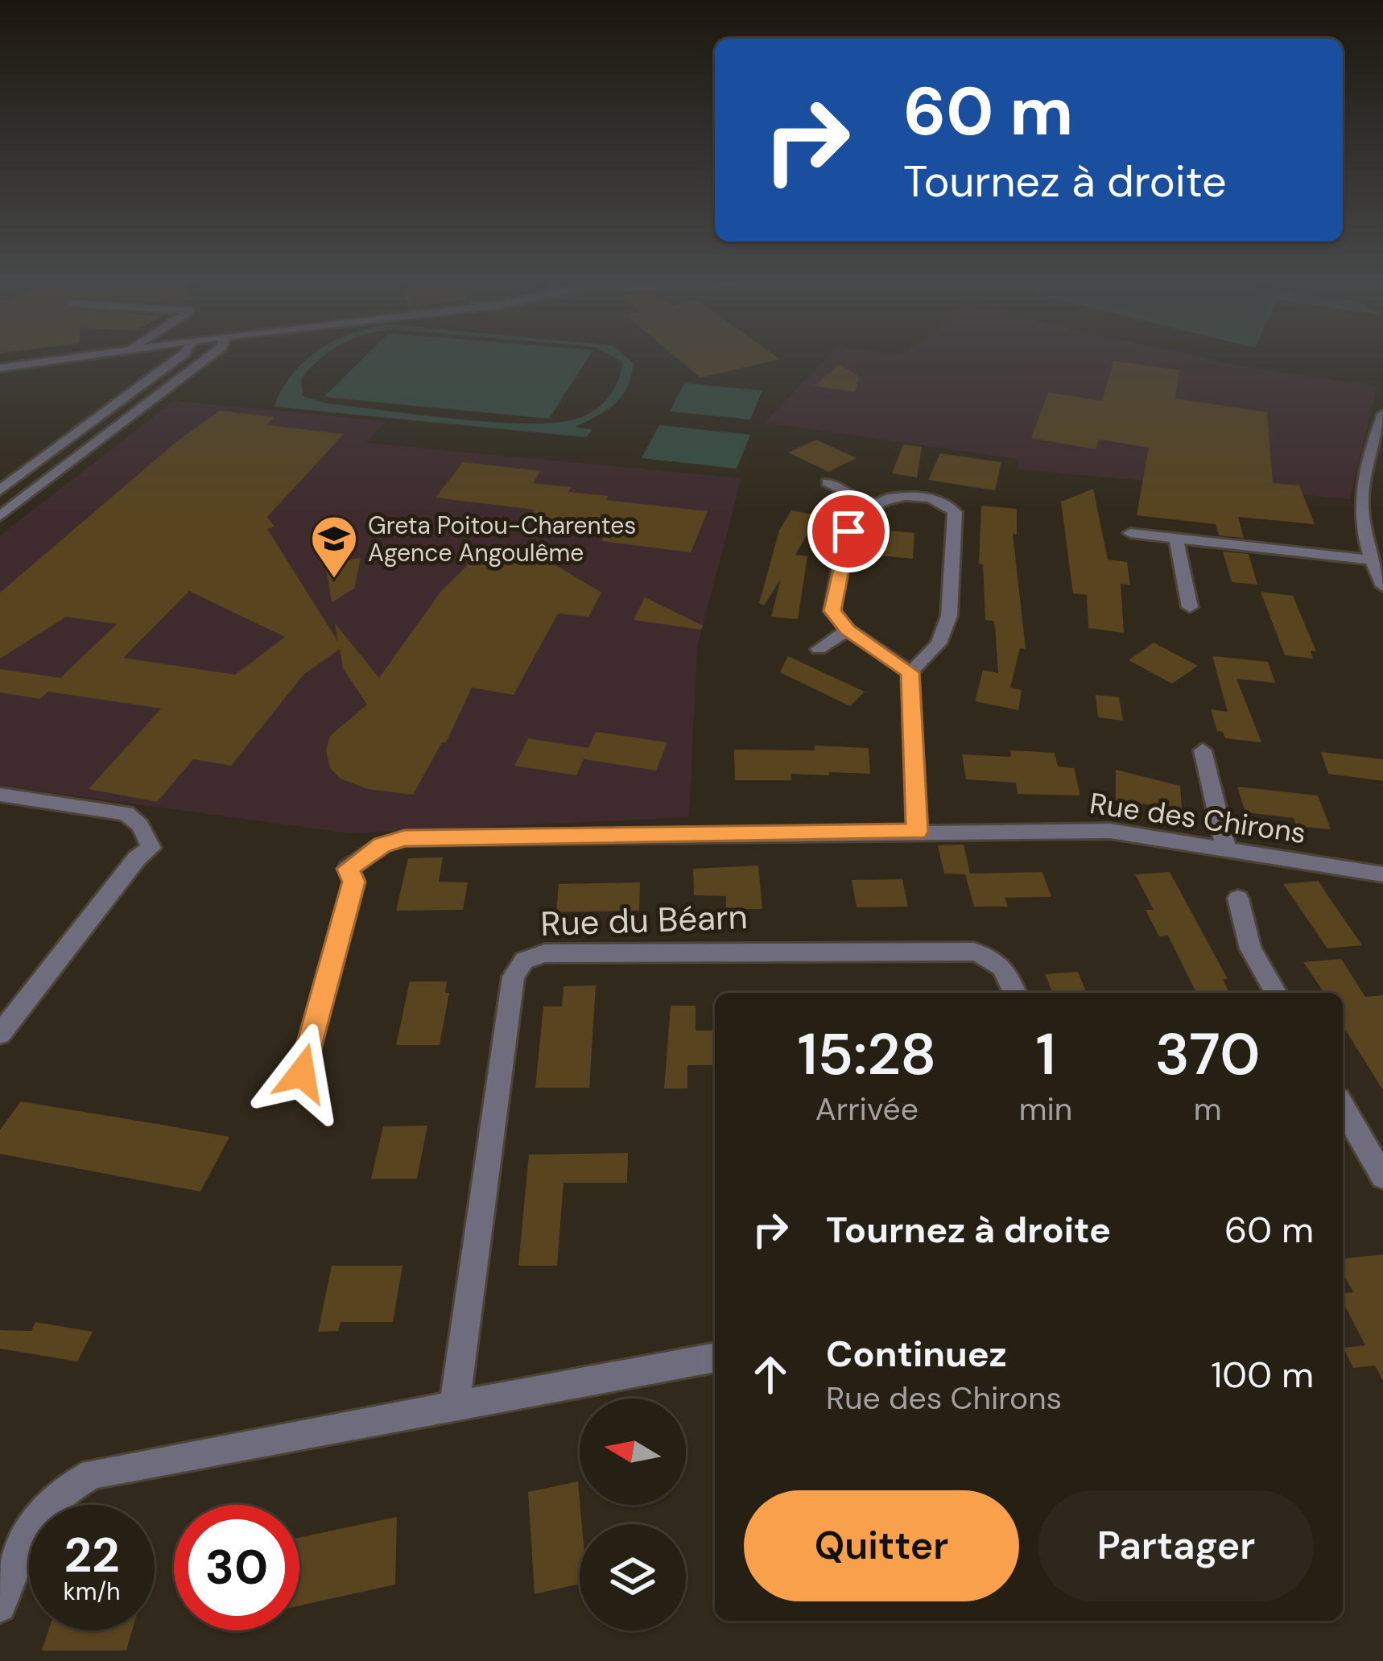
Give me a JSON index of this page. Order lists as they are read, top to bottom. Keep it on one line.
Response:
{"streets":{"street":["Rue des Chirons","Rue du Béarn"]},"places":{"school or university":["Greta Poitou-Charentes Agence Angoulême"]},"north":"left","page":{"turn":["60 m","Tournez à droite"],"eta":["15:28","Arrivée","1","min","370","m"],"list":[{"name":"Tournez à droite","value":"60 m"},{"name":"Continuez","note":"Rue des Chirons","value":"100 m"}],"buttons":["Quitter","Partager"],"speed":"22 km/h","limit":"30"}}
